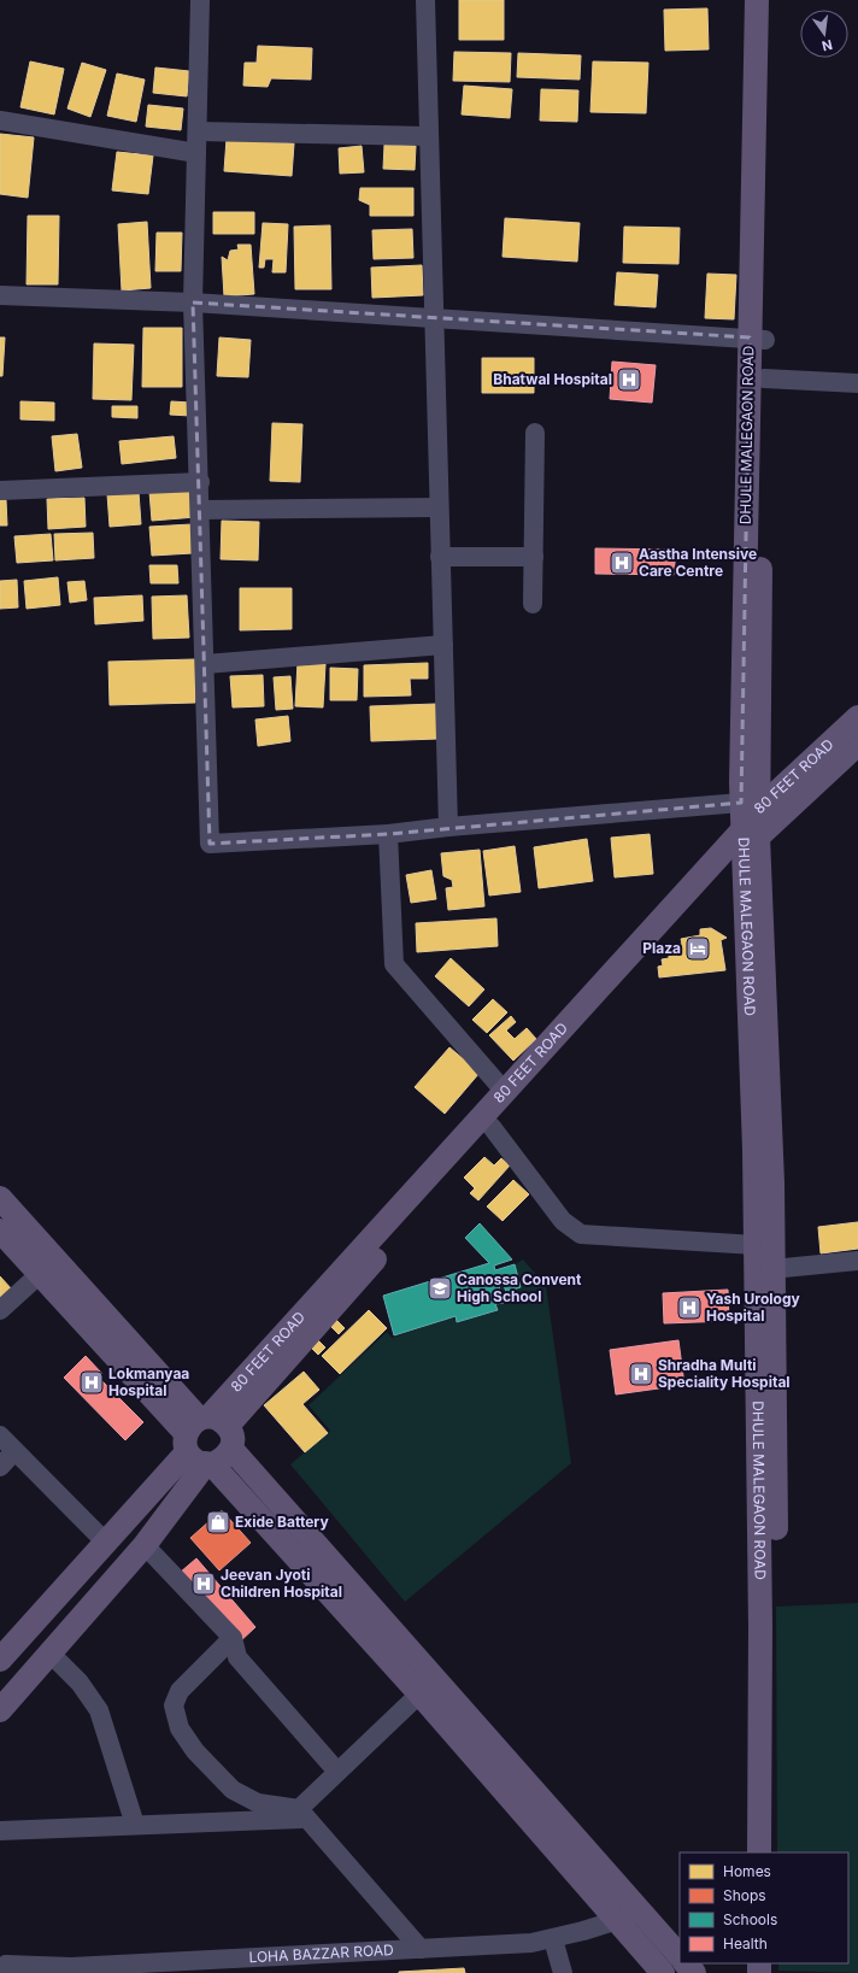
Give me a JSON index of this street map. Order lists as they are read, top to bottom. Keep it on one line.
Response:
{"streets":{"main road":["DHULE MALEGAON ROAD","80 FEET ROAD"],"street":["LOHA BAZZAR ROAD"]},"crossings":[["DHULE MALEGAON ROAD","80 FEET ROAD"]],"places":{"hospital":["Bhatwal Hospital","Aastha Intensive Care Centre","Yash Urology Hospital","Shradha Multi Speciality Hospital","Lokmanyaa Hospital","Jeevan Jyoti Children Hospital"],"hotel":["Plaza"],"school or university":["Canossa Convent High School"],"shop":["Exide Battery"]},"legend":["Homes","Shops","Schools","Health"],"north":"bottom"}
